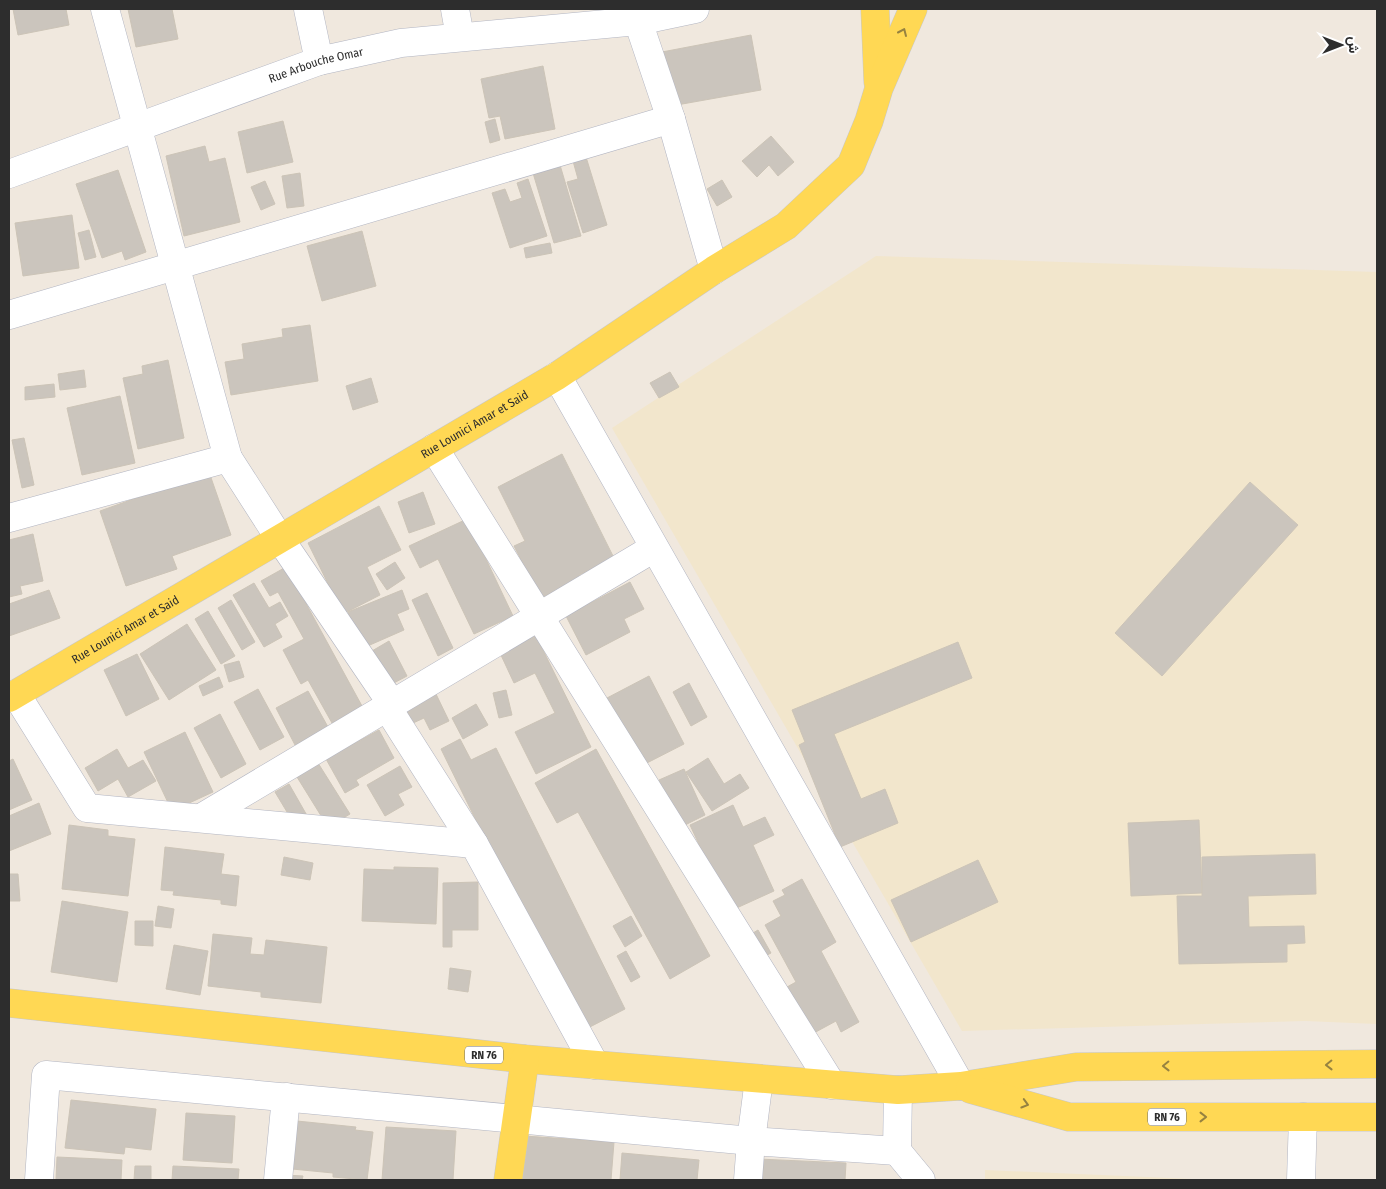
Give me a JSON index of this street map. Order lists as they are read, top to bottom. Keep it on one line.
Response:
{"streets":{"main road":["Rue Lounici Amar et Said","RN 76"],"street":["Rue Arbouche Omar"]},"north":"right"}
